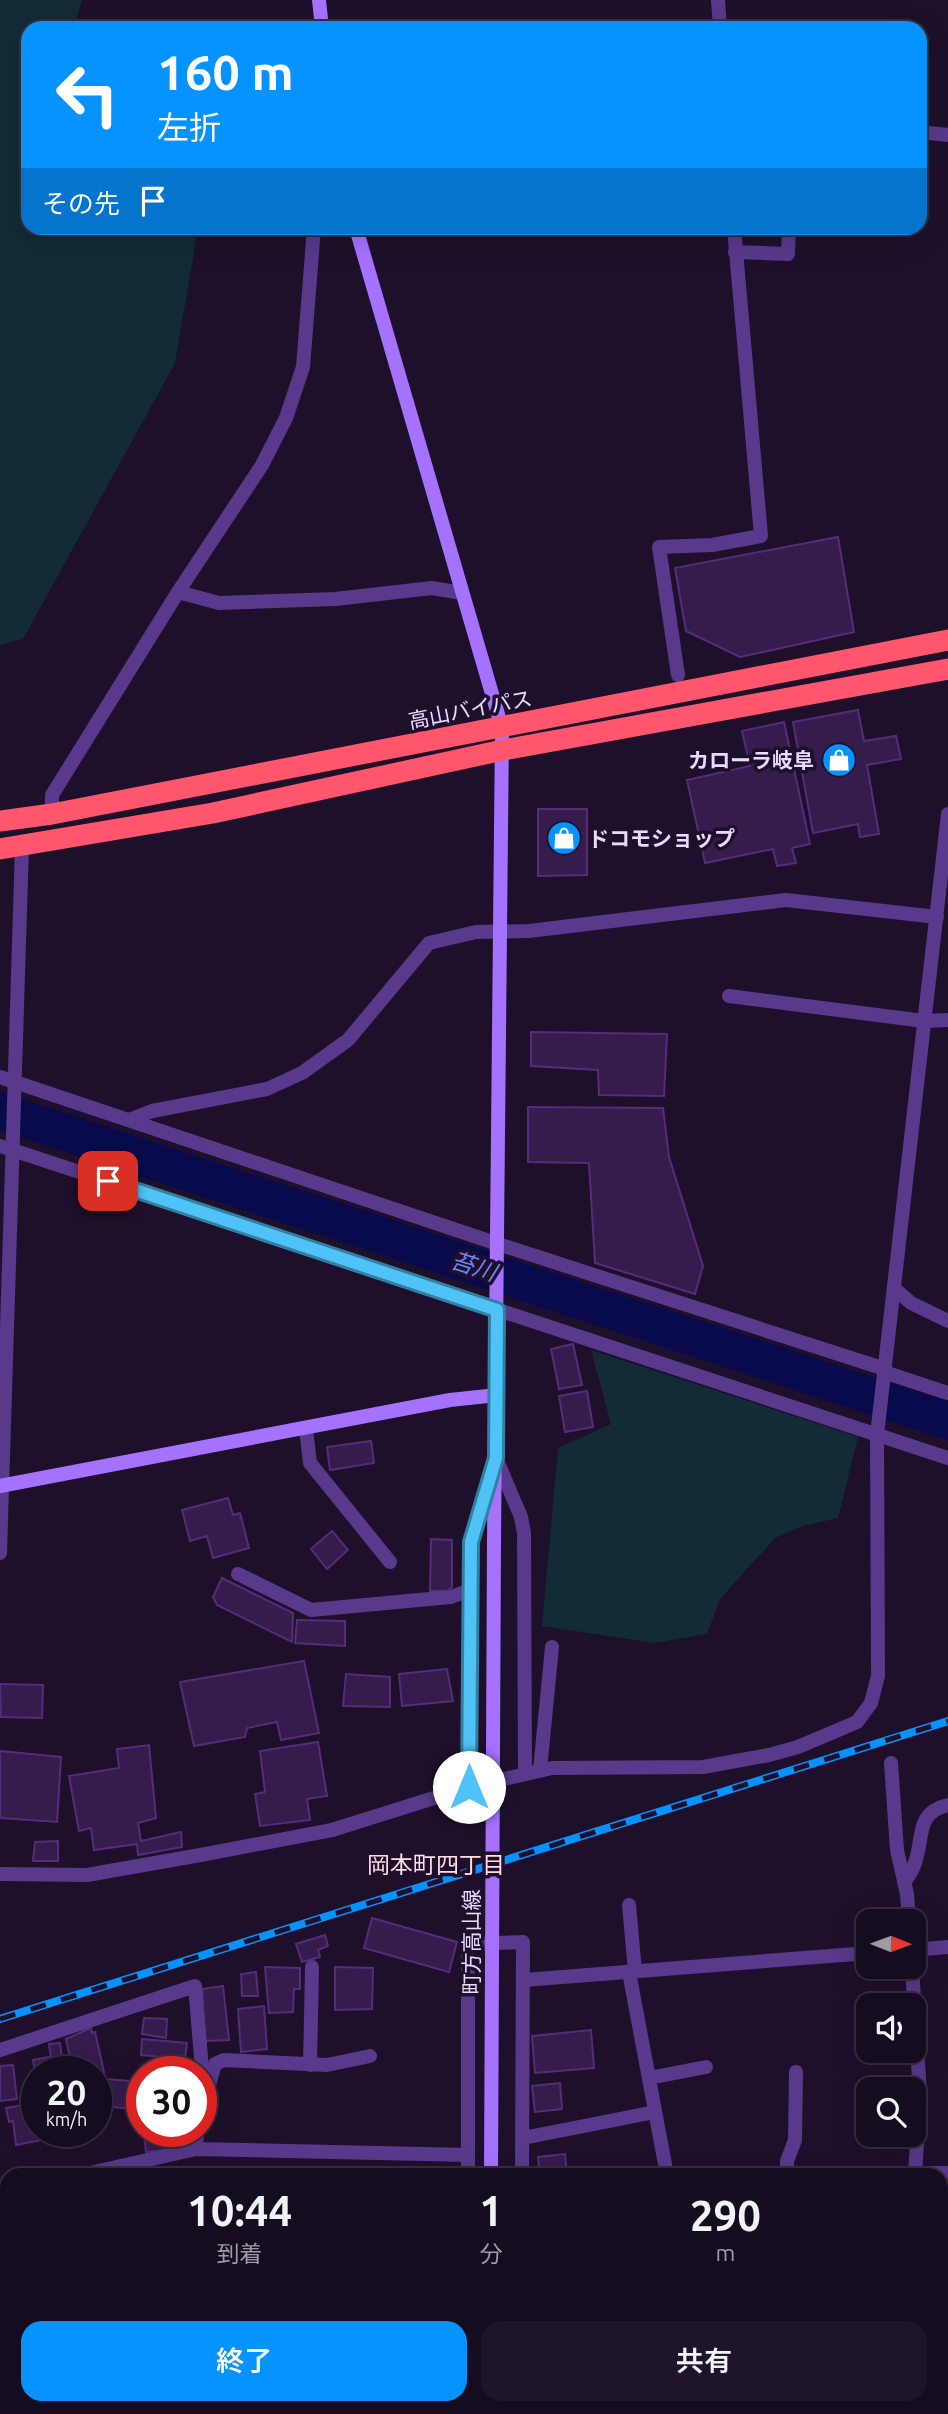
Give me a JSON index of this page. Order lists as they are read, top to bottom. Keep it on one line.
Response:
{"streets":{"highway":["高山バイパス"],"main road":["町方高山線"]},"districts":["岡本町四丁目"],"water":["苔川"],"places":{"shop":["カローラ岐阜","ドコモショップ"]},"north":"right","page":{"turn":["160 m","左折"],"then":"その先","speed":"20 km/h","limit":"30","eta":["10:44","到着","1","分","290","m"],"buttons":["終了","共有"]}}
